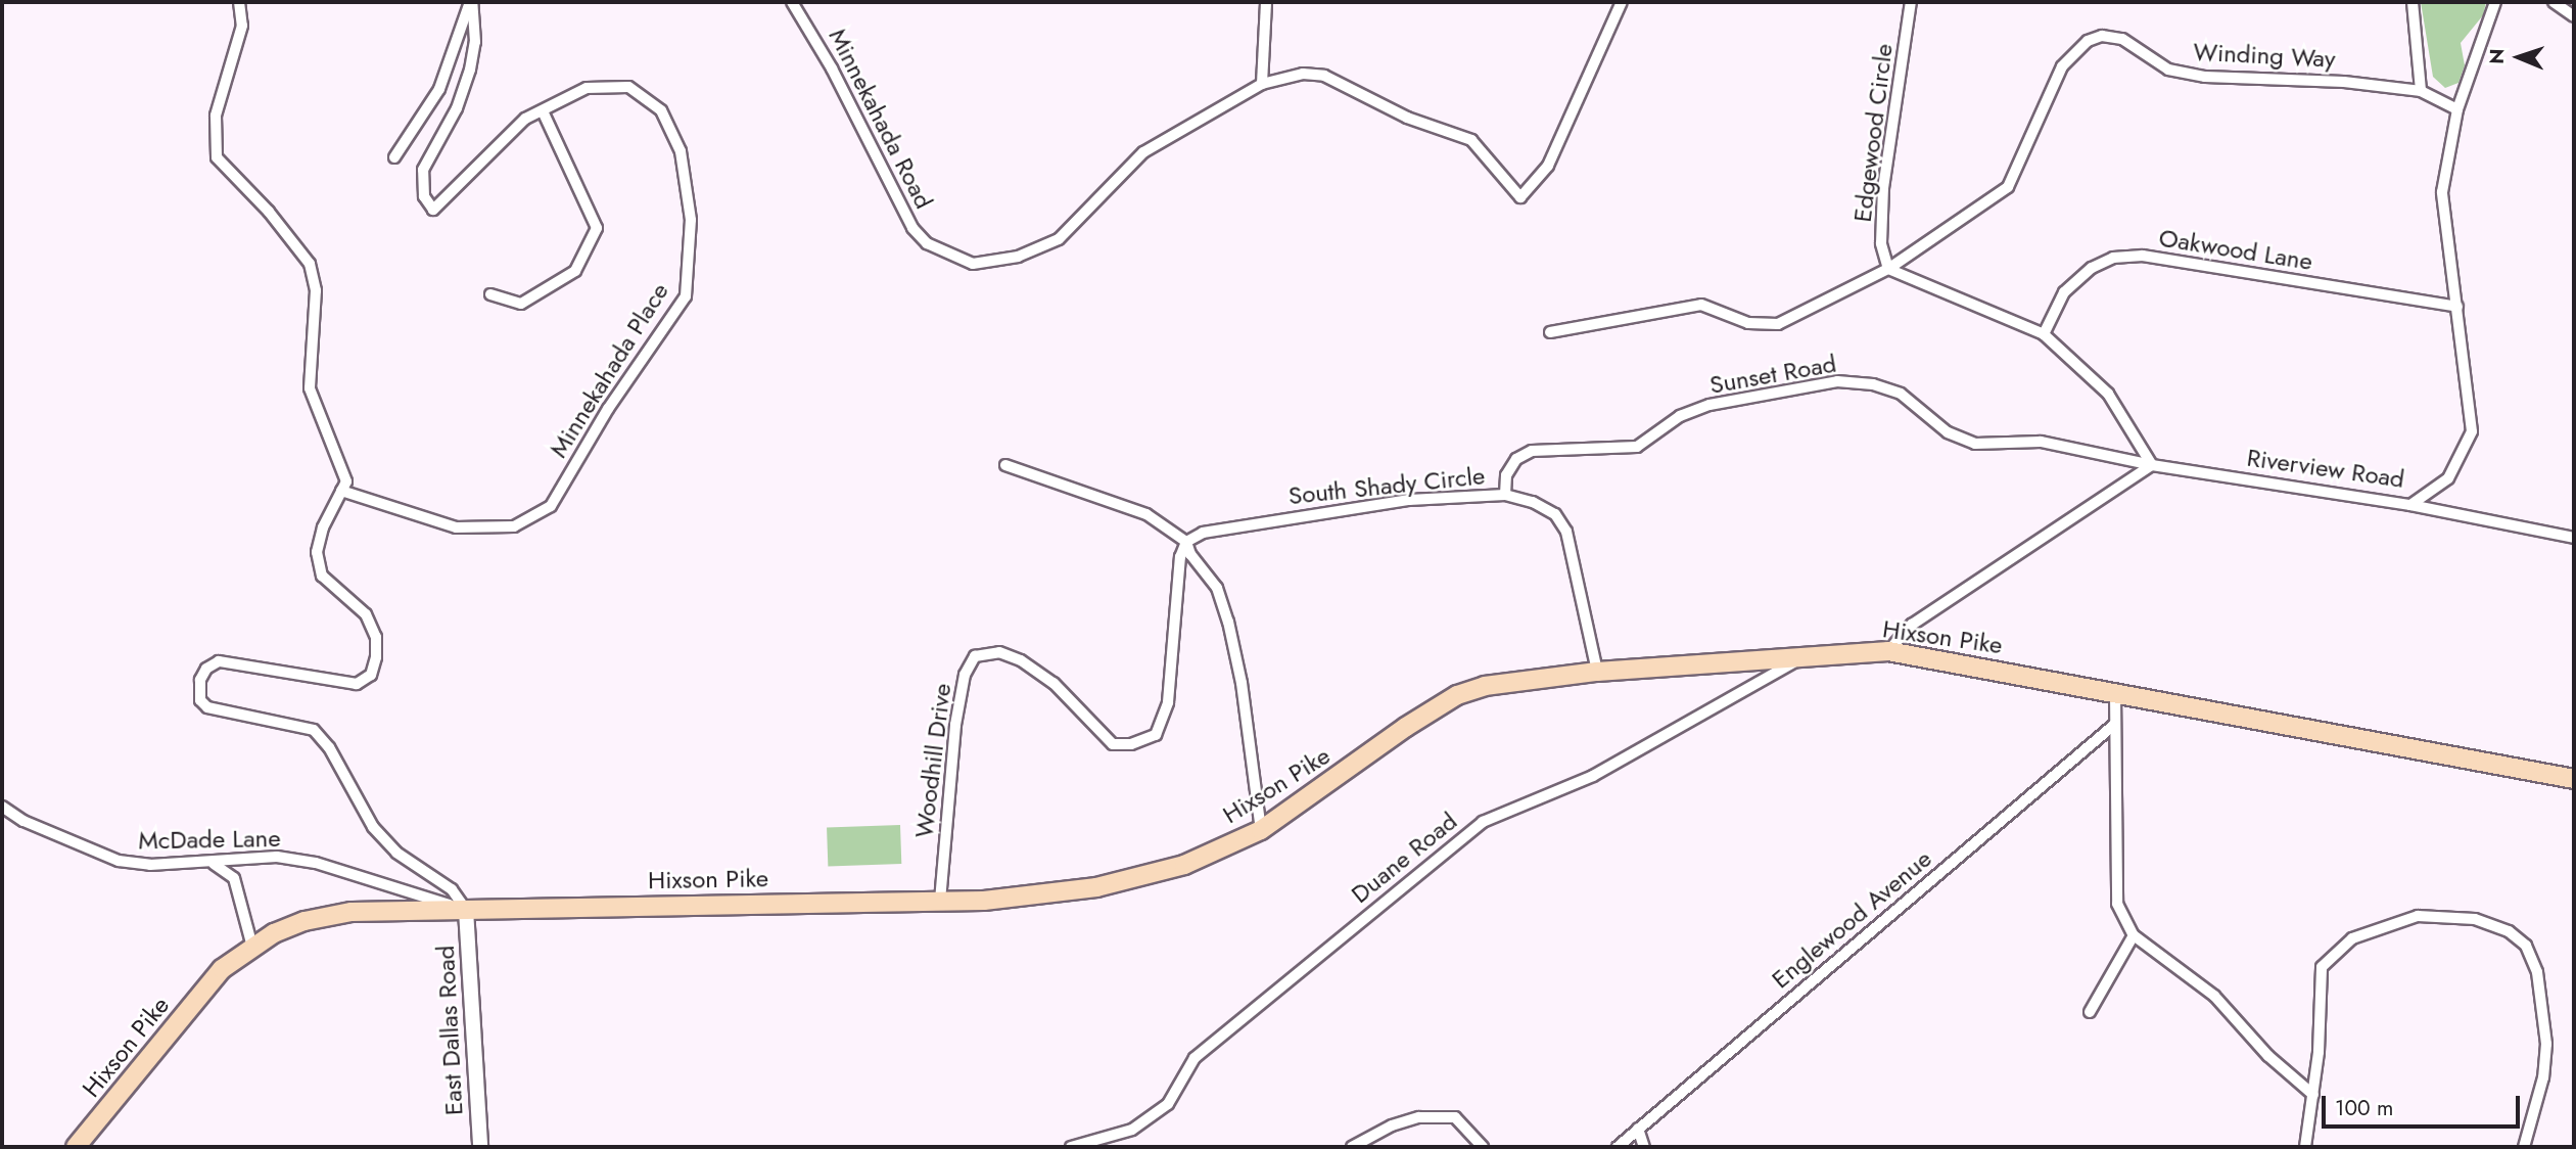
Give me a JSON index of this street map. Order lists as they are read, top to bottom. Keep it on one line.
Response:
{"streets":{"main road":["Hixson Pike"],"street":["Winding Way","Minnekahada Road","Edgewood Circle","Oakwood Lane","Minnekahada Place","Sunset Road","Riverview Road","South Shady Circle","Woodhill Drive","McDade Lane","Duane Road","Englewood Avenue","East Dallas Road"]},"crossings":[["Winding Way","Edgewood Circle"],["Winding Way","Riverview Road"],["Oakwood Lane","Riverview Road"],["Sunset Road","Riverview Road"],["Sunset Road","South Shady Circle"],["South Shady Circle","Hixson Pike"],["South Shady Circle","Woodhill Drive"],["Hixson Pike","Woodhill Drive"],["Hixson Pike","McDade Lane"],["Hixson Pike","Duane Road"],["Hixson Pike","East Dallas Road"],["McDade Lane","East Dallas Road"]],"scale_bar":"100 m","north":"left"}
